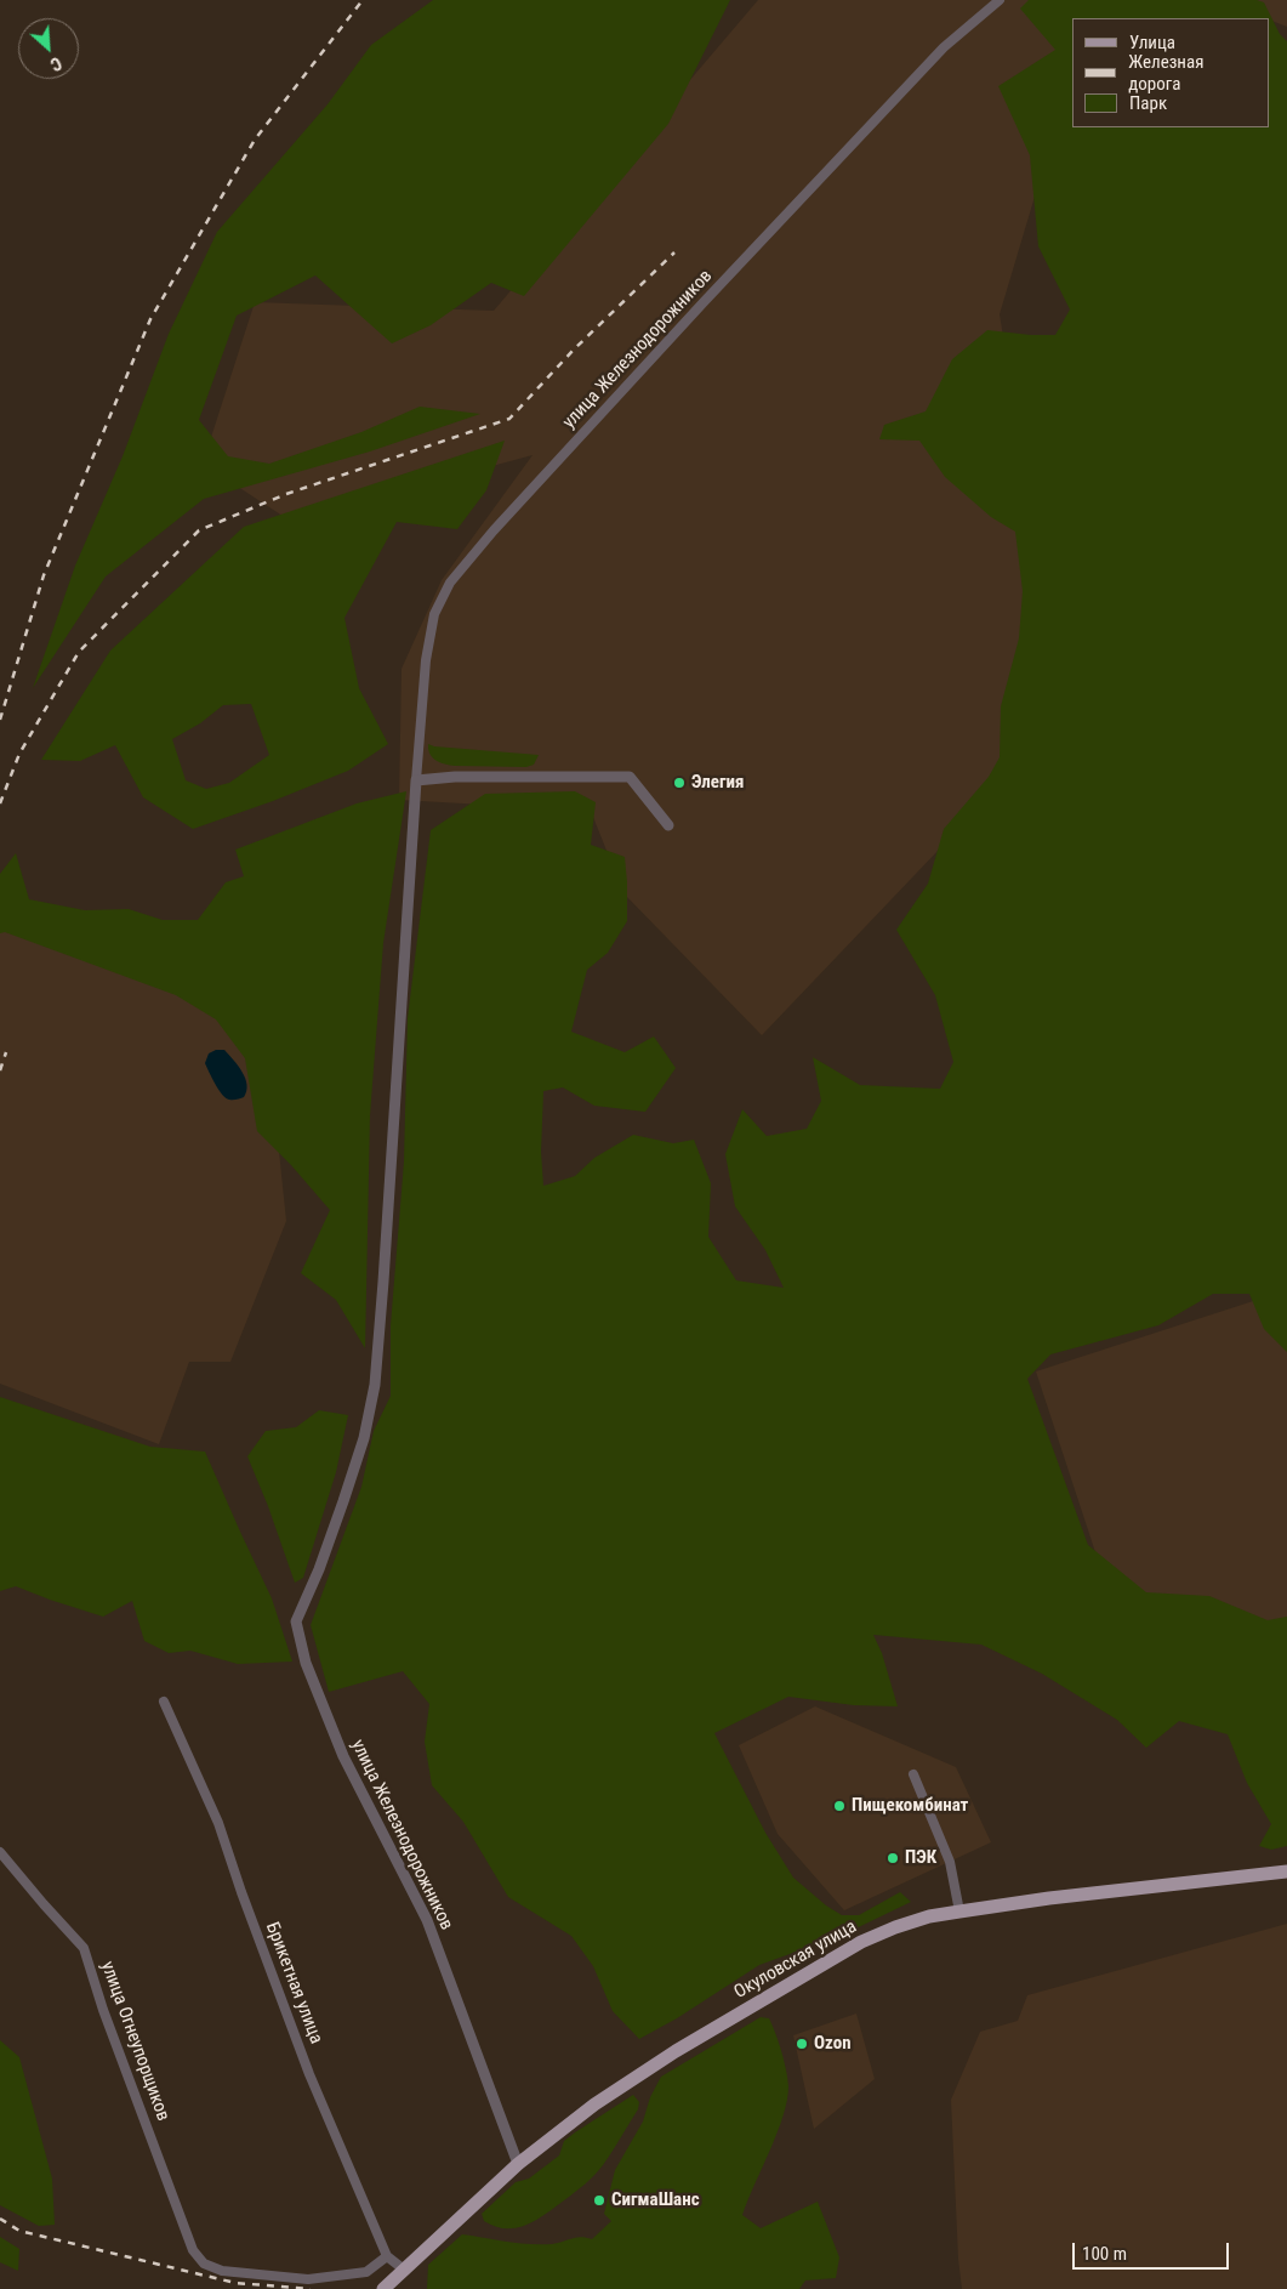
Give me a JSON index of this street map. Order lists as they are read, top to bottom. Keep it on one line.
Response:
{"streets":{"main road":["Окуловская улица"],"street":["улица Железнодорожников","Брикетная улица","улица Огнеупорщиков"]},"crossings":[["улица Железнодорожников","Окуловская улица"],["Окуловская улица","Брикетная улица"],["Брикетная улица","улица Огнеупорщиков"]],"places":["Элегия","Пищекомбинат","ПЭК","Ozon","СигмаШанс"],"legend":["Улица","Железная дорога","Парк"],"scale_bar":"100 m","north":"bottom right"}
